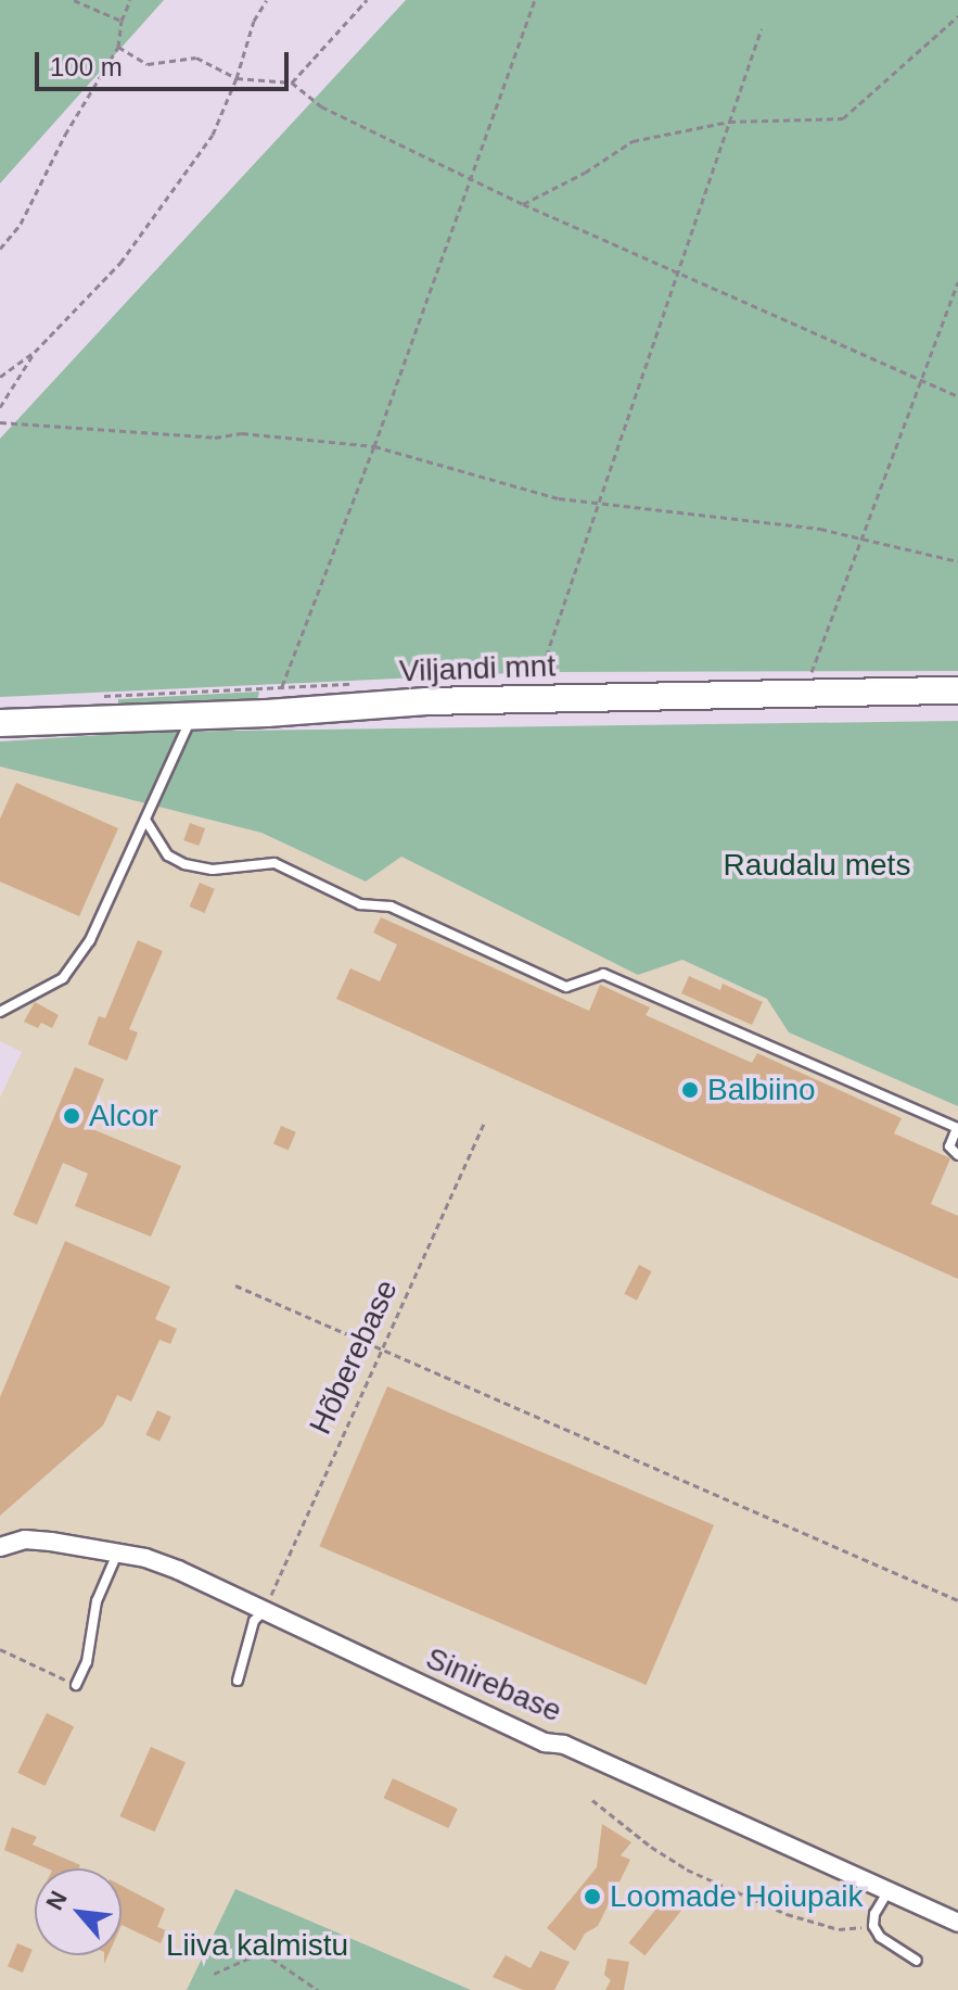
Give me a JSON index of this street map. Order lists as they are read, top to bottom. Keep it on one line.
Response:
{"streets":{"main road":["Viljandi mnt"],"street":["Sinirebase"],"path":["Hõberebase"]},"crossings":[["Hõberebase","Sinirebase"]],"parks":["Raudalu mets","Liiva kalmistu"],"places":["Balbiino","Alcor","Loomade Hoiupaik"],"scale_bar":"100 m","north":"top left"}
